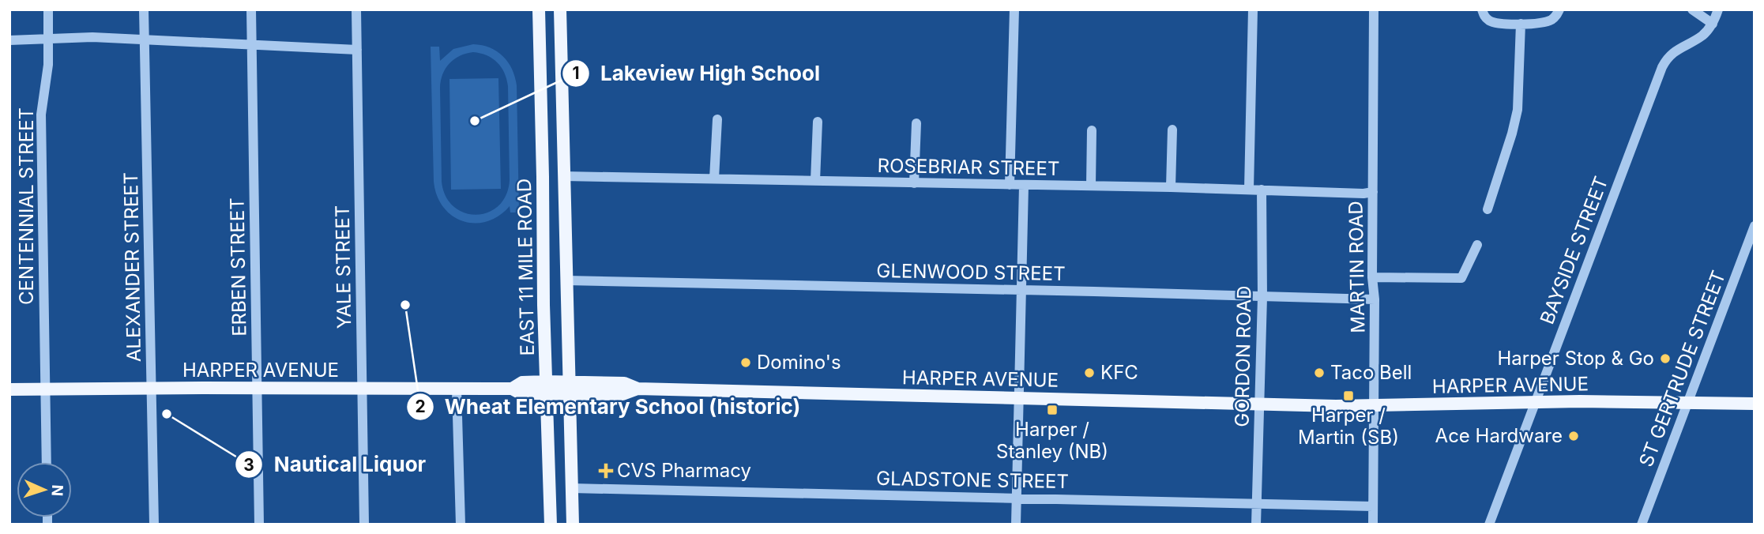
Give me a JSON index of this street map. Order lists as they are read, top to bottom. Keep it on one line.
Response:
{"streets":{"main road":["EAST 11 MILE ROAD","HARPER AVENUE"],"street":["ROSEBRIAR STREET","CENTENNIAL STREET","BAYSIDE STREET","ALEXANDER STREET","ERBEN STREET","YALE STREET","MARTIN ROAD","GLENWOOD STREET","GORDON ROAD","ST GERTRUDE STREET","GLADSTONE STREET"]},"crossings":[["ROSEBRIAR STREET","EAST 11 MILE ROAD"],["ROSEBRIAR STREET","MARTIN ROAD"],["ROSEBRIAR STREET","GORDON ROAD"],["CENTENNIAL STREET","HARPER AVENUE"],["BAYSIDE STREET","HARPER AVENUE"],["ALEXANDER STREET","HARPER AVENUE"],["ERBEN STREET","HARPER AVENUE"],["YALE STREET","HARPER AVENUE"],["EAST 11 MILE ROAD","GLENWOOD STREET"],["EAST 11 MILE ROAD","HARPER AVENUE"],["EAST 11 MILE ROAD","GLADSTONE STREET"],["MARTIN ROAD","GLENWOOD STREET"],["MARTIN ROAD","HARPER AVENUE"],["MARTIN ROAD","GLADSTONE STREET"],["GLENWOOD STREET","GORDON ROAD"],["GORDON ROAD","HARPER AVENUE"],["GORDON ROAD","GLADSTONE STREET"],["ST GERTRUDE STREET","HARPER AVENUE"]],"places":{"other":["Lakeview High School","Wheat Elementary School (historic)","Harper Stop & Go","Domino's","KFC","Taco Bell","Nautical Liquor","Ace Hardware"],"transit":["Harper / Martin (SB)","Harper / Stanley (NB)"],"health":["CVS Pharmacy"]},"north":"right"}
